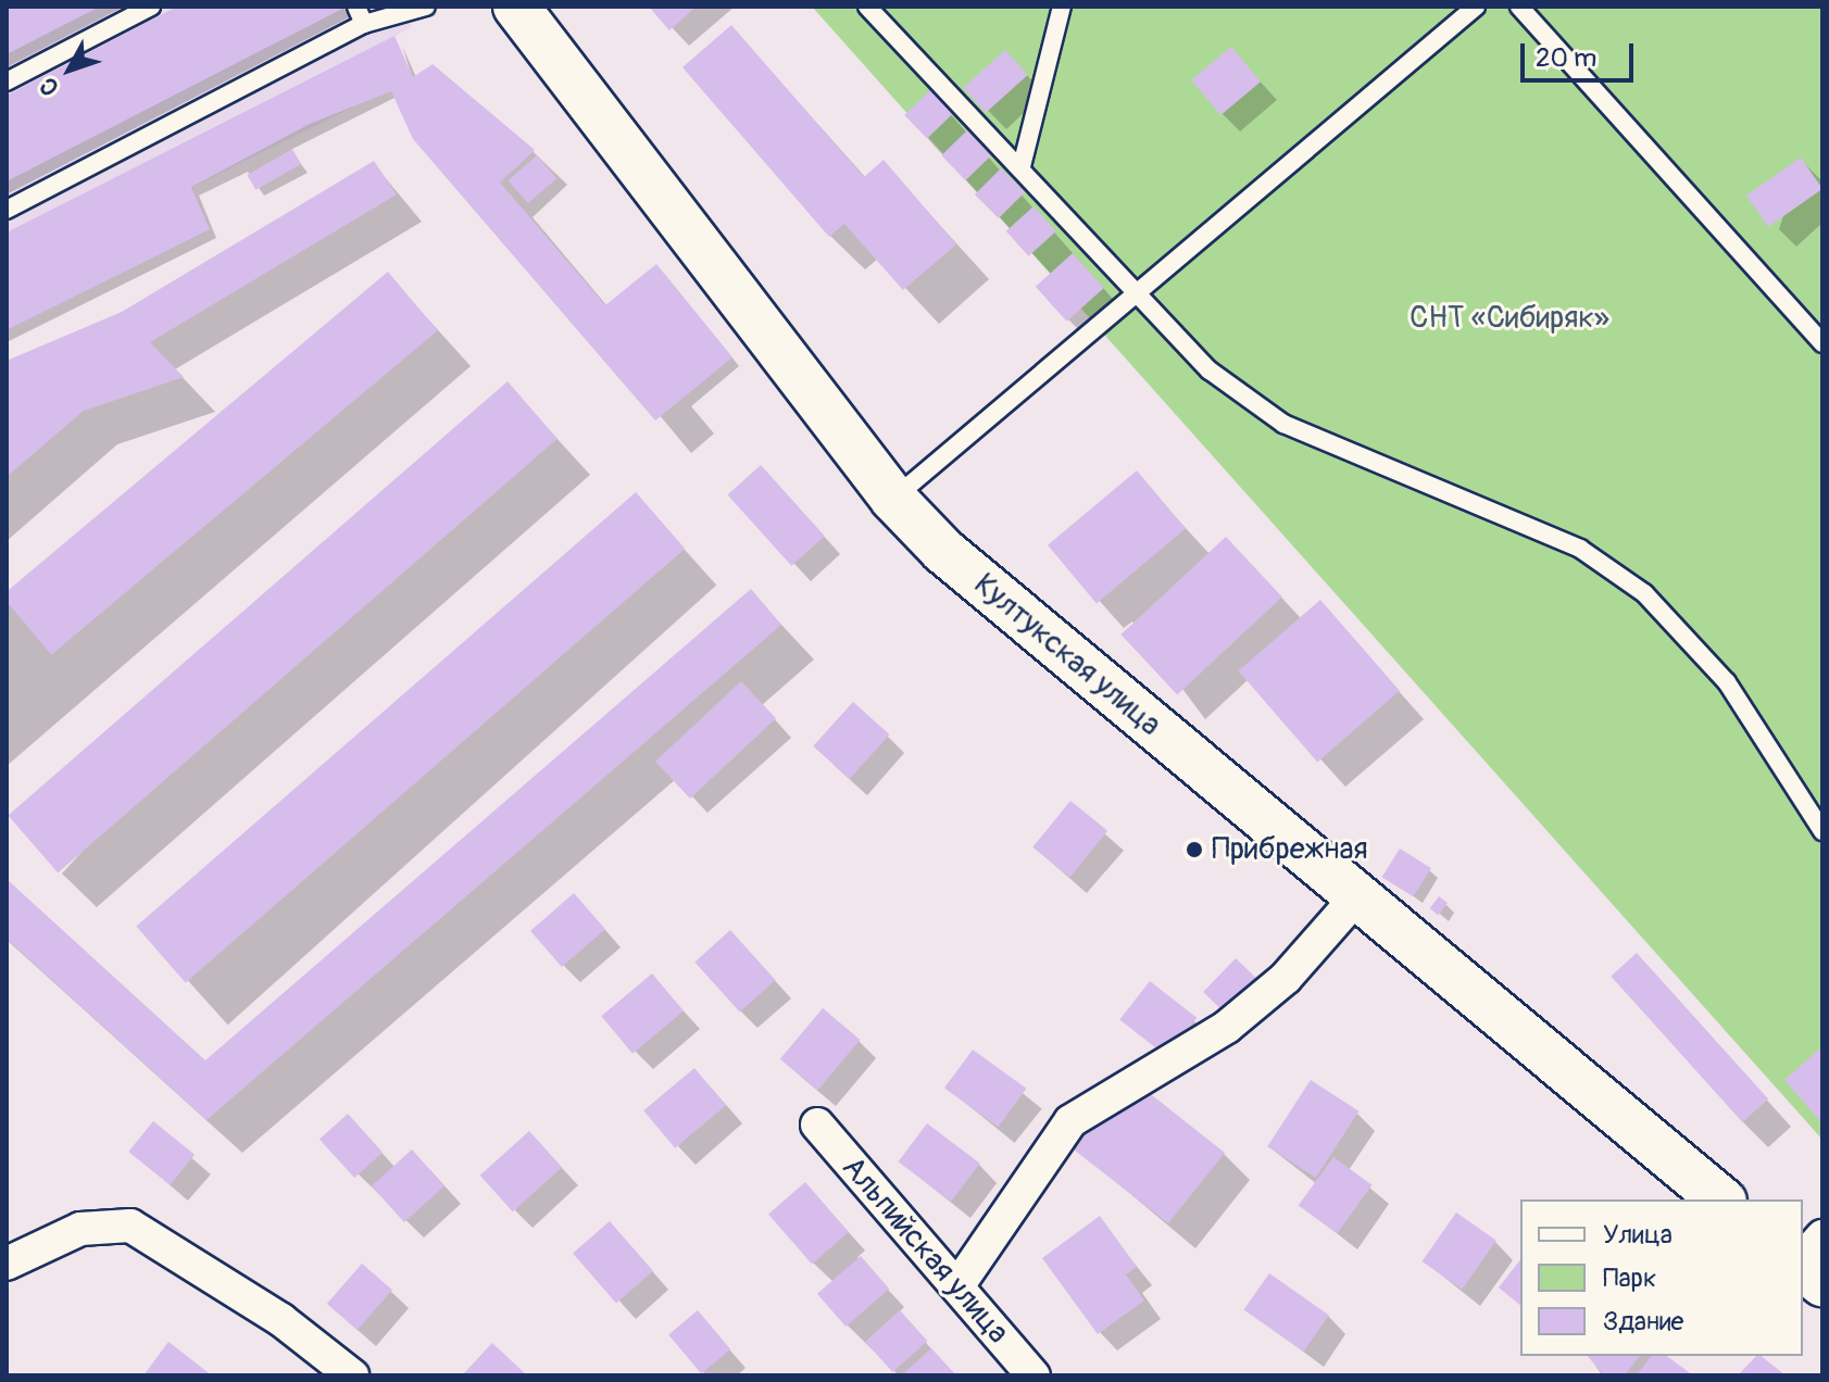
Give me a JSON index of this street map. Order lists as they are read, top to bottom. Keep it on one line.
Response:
{"streets":{"main road":["Култукская улица"],"street":["Альпийская улица"]},"parks":["СНТ «Сибиряк»"],"places":["Прибрежная"],"legend":["Улица","Парк","Здание"],"scale_bar":"20 m","north":"bottom left"}
